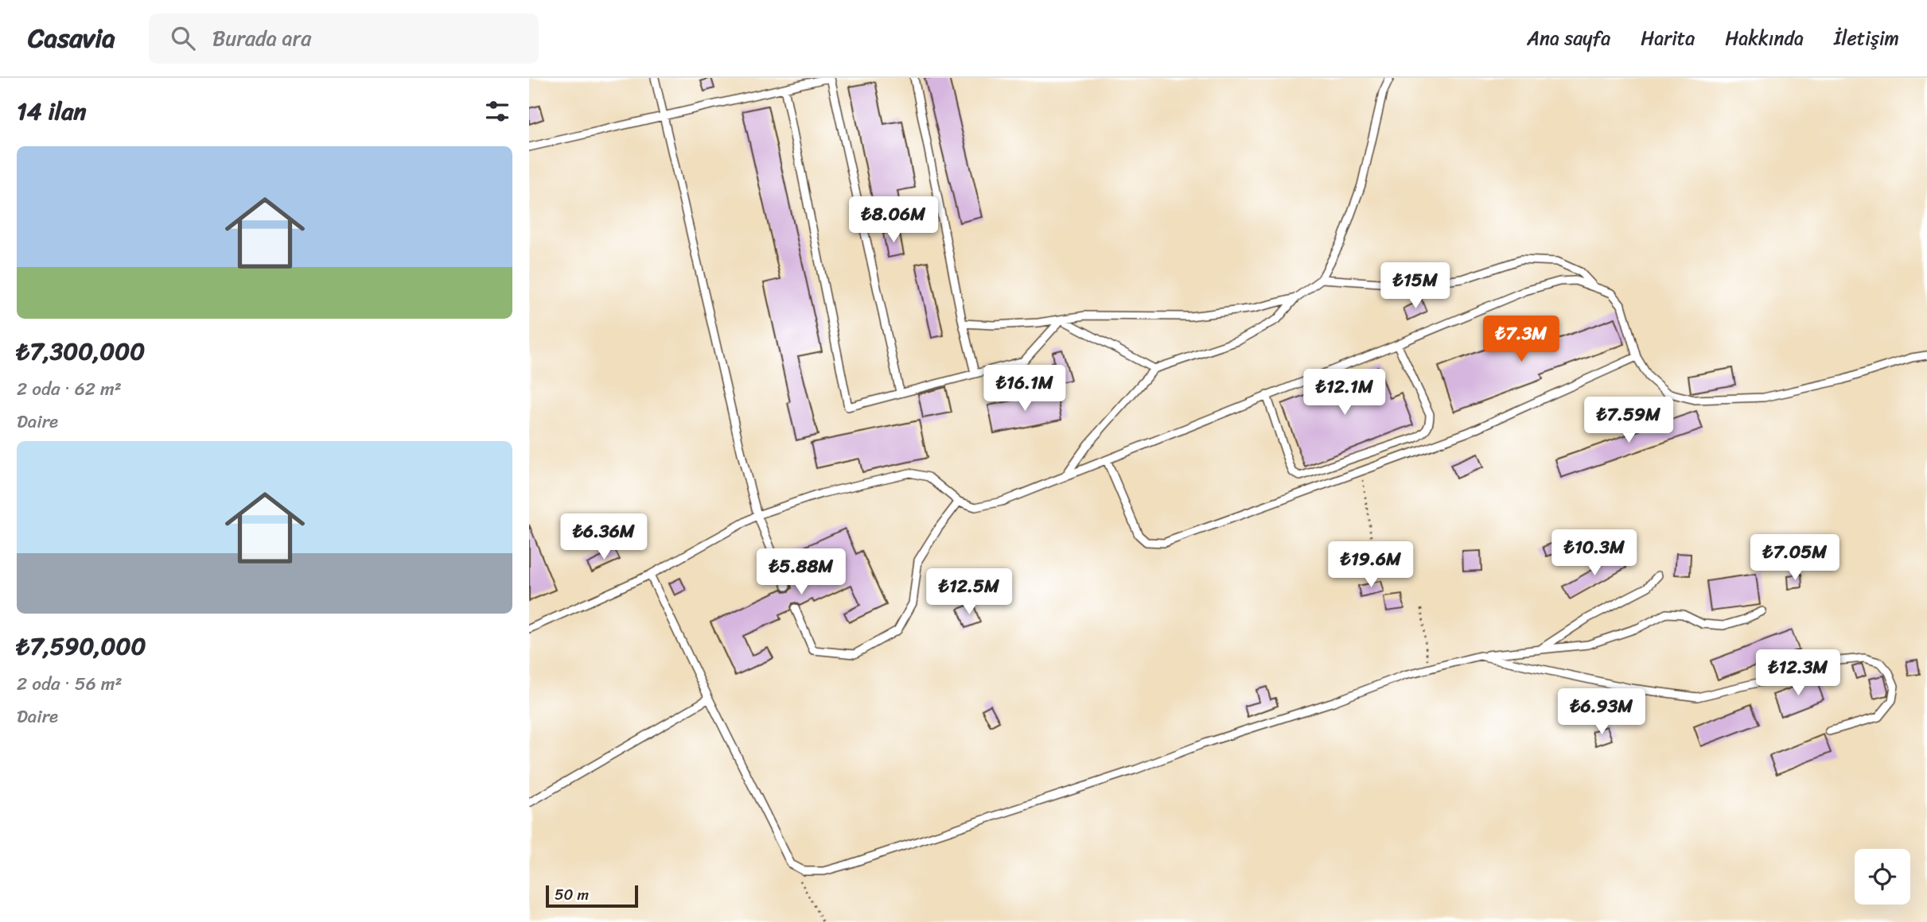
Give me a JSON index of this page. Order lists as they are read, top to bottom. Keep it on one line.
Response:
{"scale_bar":"50 m","page":{"header":"Casavia","search":"Burada ara","nav":["Ana sayfa","Harita","Hakkında","İletişim"],"heading":"14 ilan","list":[{"name":"₺7,300,000","note":"2 oda · 62 m² · Daire"},{"name":"₺7,590,000","note":"2 oda · 56 m² · Daire"}],"price":["₺8.06M","₺15M","₺7.3M","₺16.1M","₺12.1M","₺7.59M","₺6.36M","₺10.3M","₺7.05M","₺19.6M","₺5.88M","₺12.5M","₺12.3M","₺6.93M"],"scale":"50 m"}}
